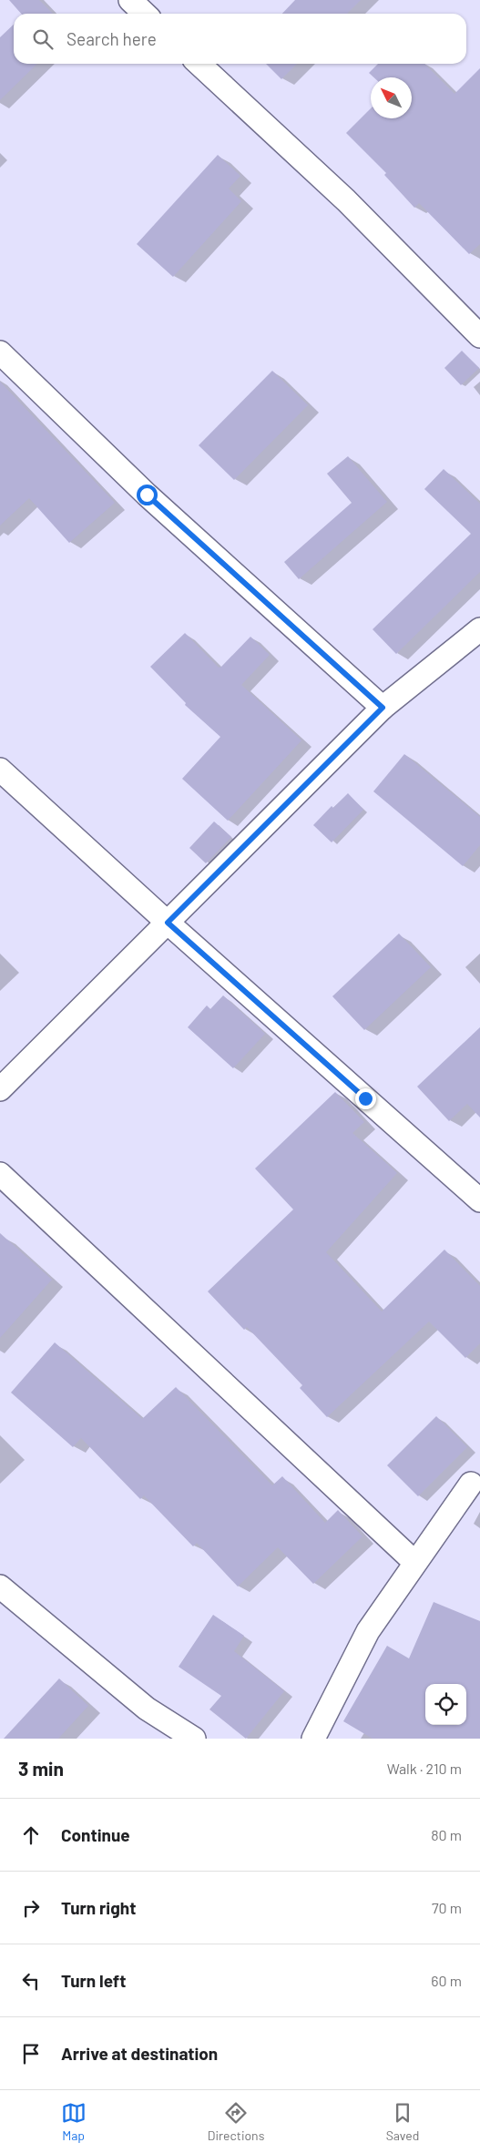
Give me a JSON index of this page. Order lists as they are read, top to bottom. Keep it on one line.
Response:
{"north":"top left","page":{"search":"Search here","heading":["3 min","Walk · 210 m"],"list":[["Continue","80 m"],["Turn right","70 m"],["Turn left","60 m"],"Arrive at destination"],"nav":["Map","Directions","Saved"]}}
